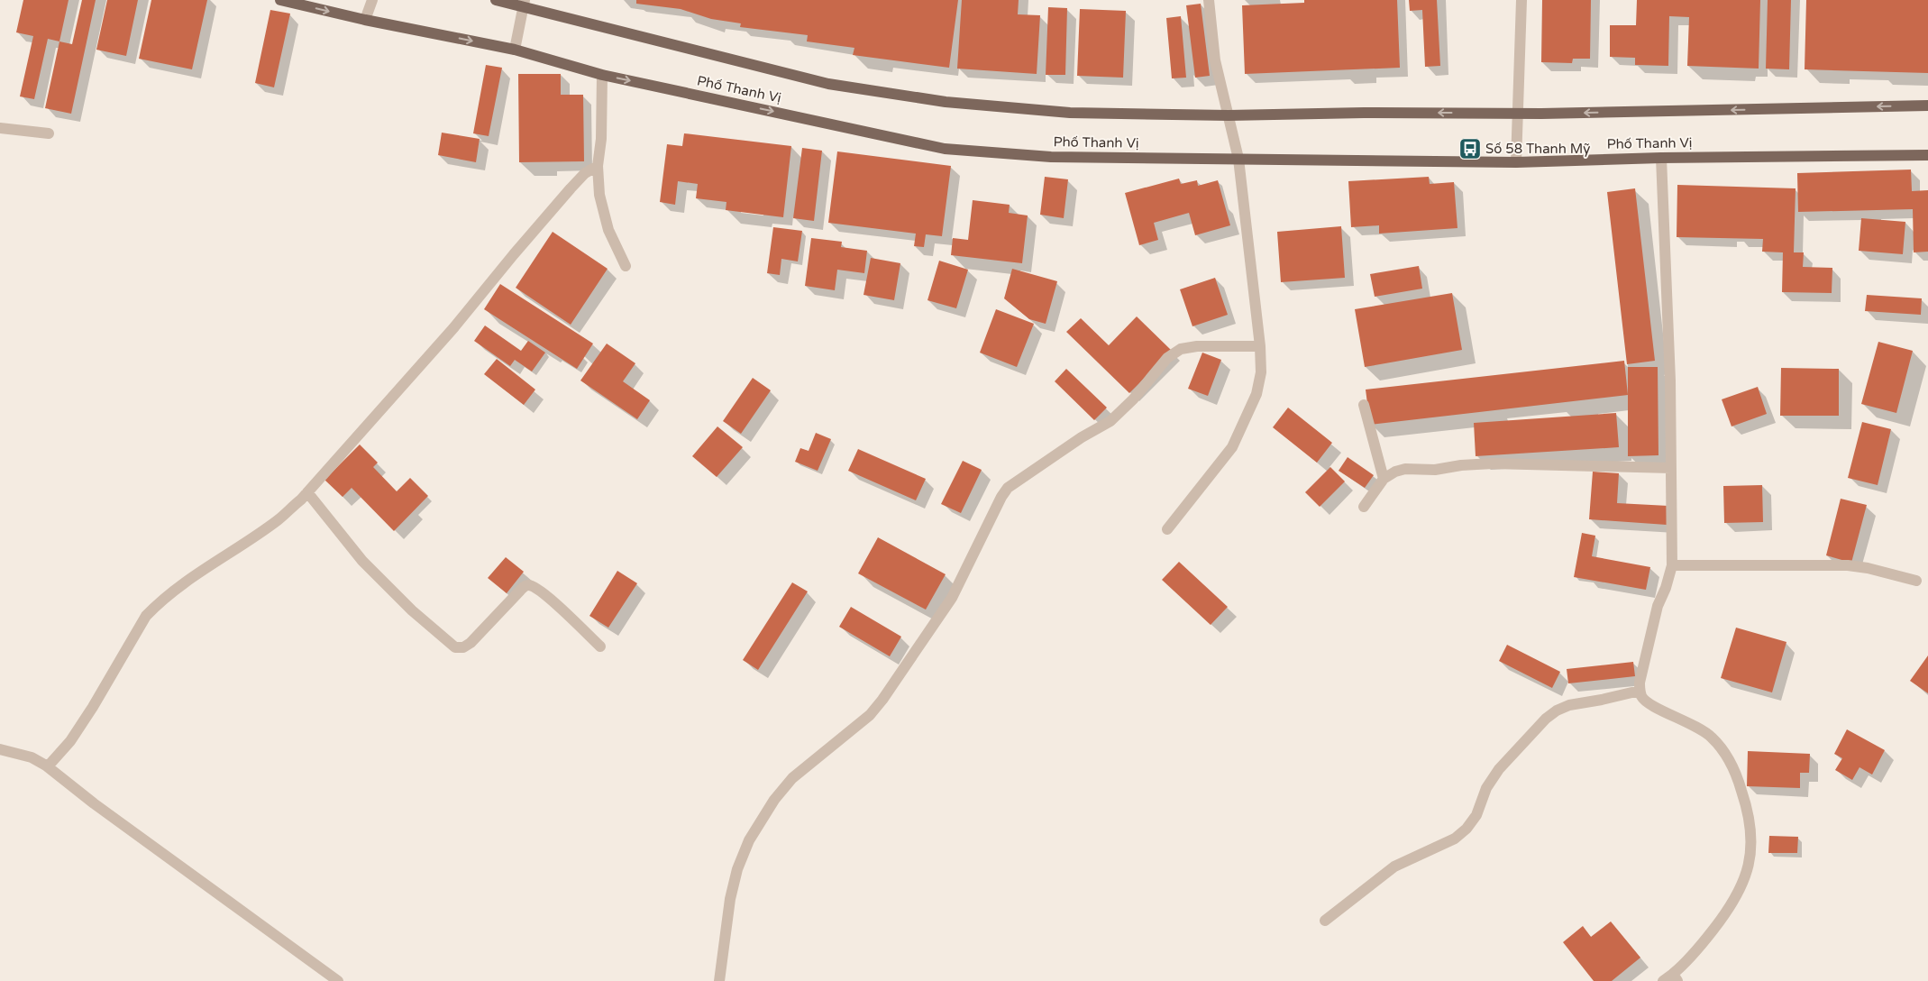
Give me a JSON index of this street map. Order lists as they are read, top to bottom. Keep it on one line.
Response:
{"streets":{"main road":["Phố Thanh Vị"]},"places":{"bus stop":["Số 58 Thanh Mỹ"]}}
